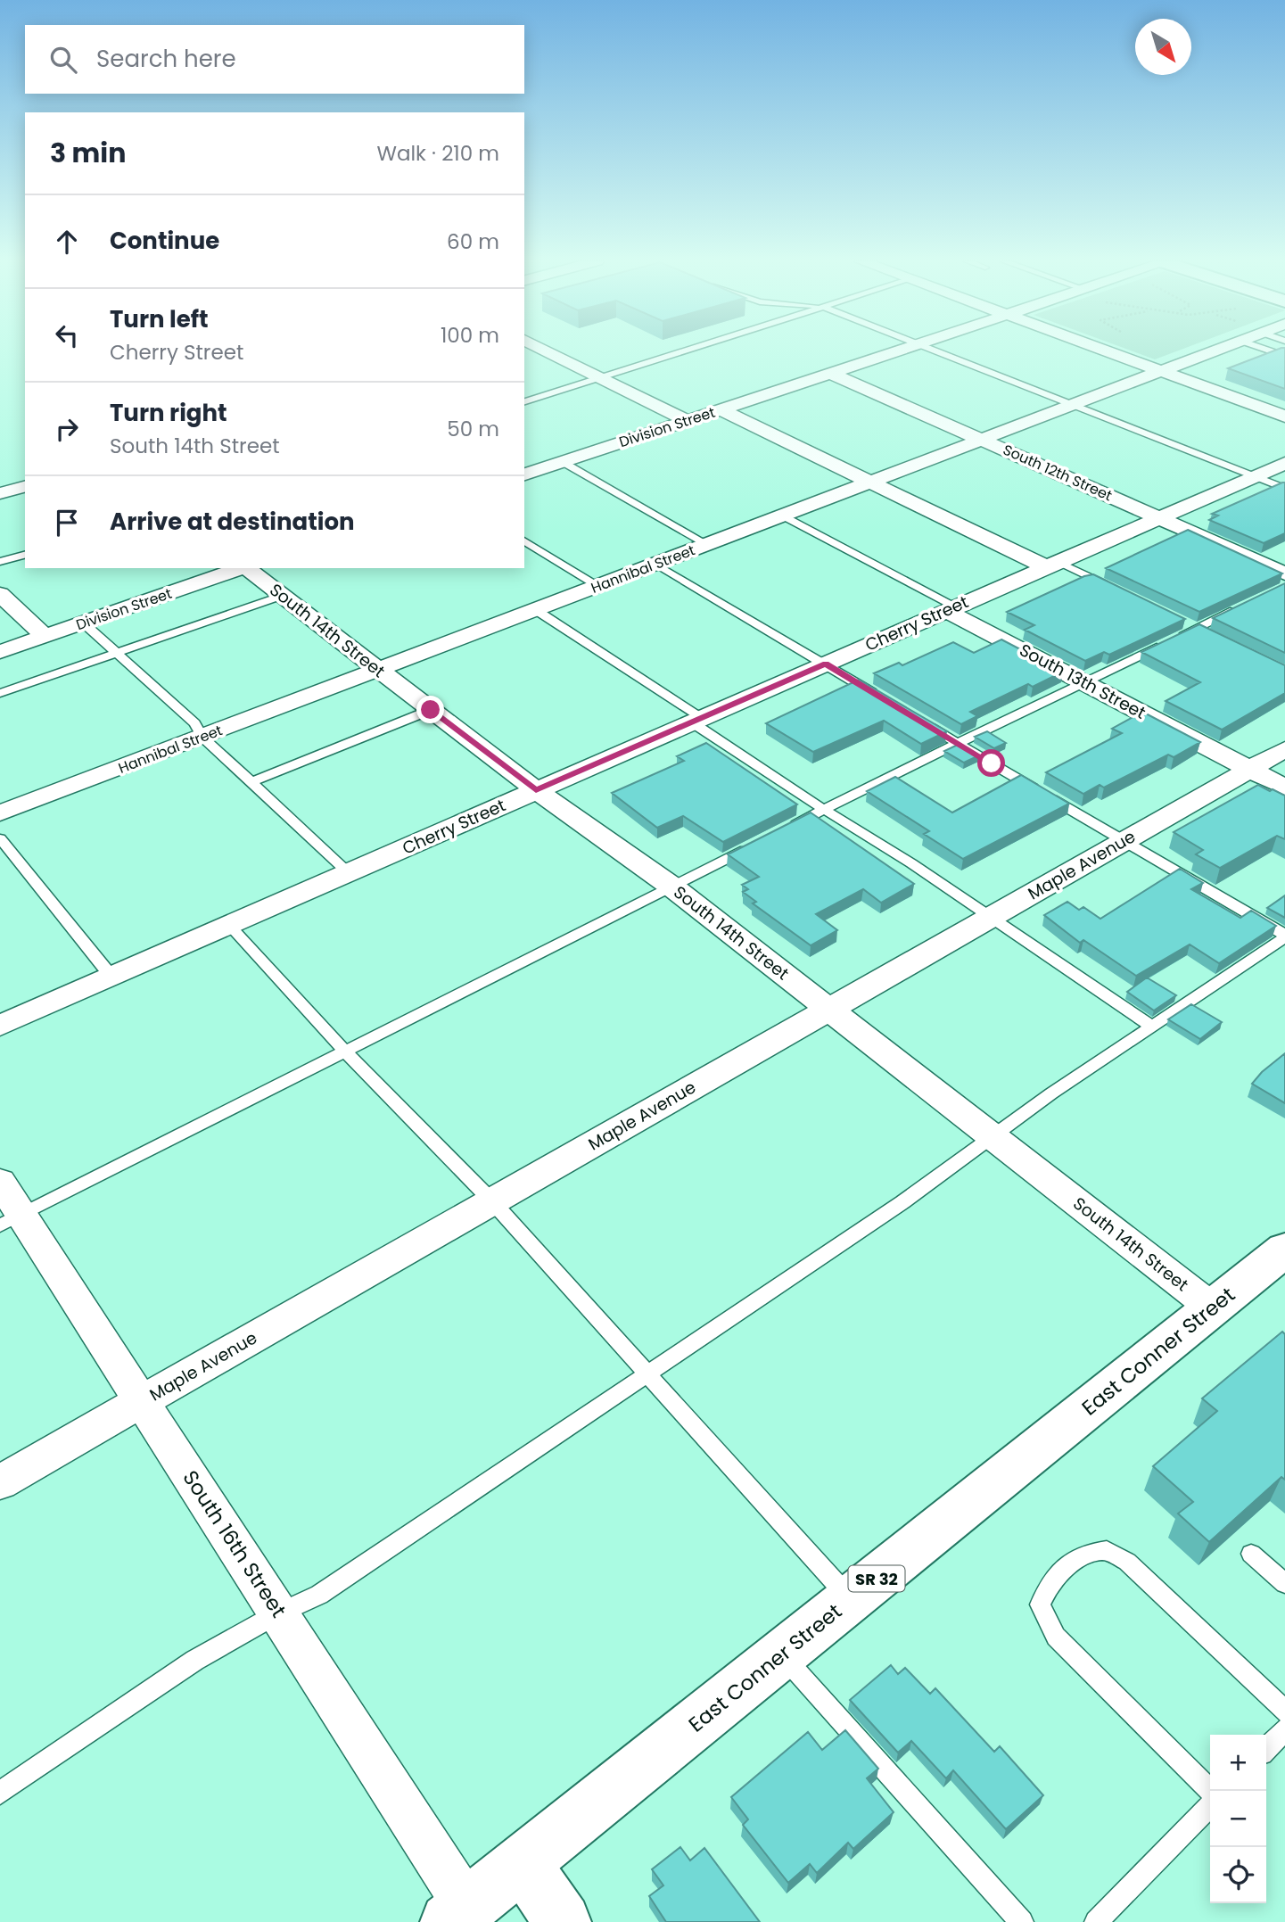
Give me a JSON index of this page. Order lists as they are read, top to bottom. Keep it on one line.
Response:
{"streets":{"main road":["East Conner Street","SR 32"],"street":["Division Street","South 12th Street","Hannibal Street","Cherry Street","South 14th Street","South 13th Street","Maple Avenue","South 16th Street"]},"crossings":[["Division Street","South 12th Street"],["South 12th Street","Hannibal Street"],["South 12th Street","Cherry Street"],["Hannibal Street","South 14th Street"],["Cherry Street","South 14th Street"],["Cherry Street","South 13th Street"],["South 14th Street","Maple Avenue"],["South 14th Street","East Conner Street"],["South 13th Street","Maple Avenue"],["Maple Avenue","South 16th Street"],["East Conner Street","South 16th Street"]],"north":"bottom right","page":{"search":"Search here","heading":["3 min","Walk · 210 m"],"list":[["Continue","60 m"],["Turn left","Cherry Street","100 m"],["Turn right","South 14th Street","50 m"],"Arrive at destination"],"map_buttons":["+","−"]}}
